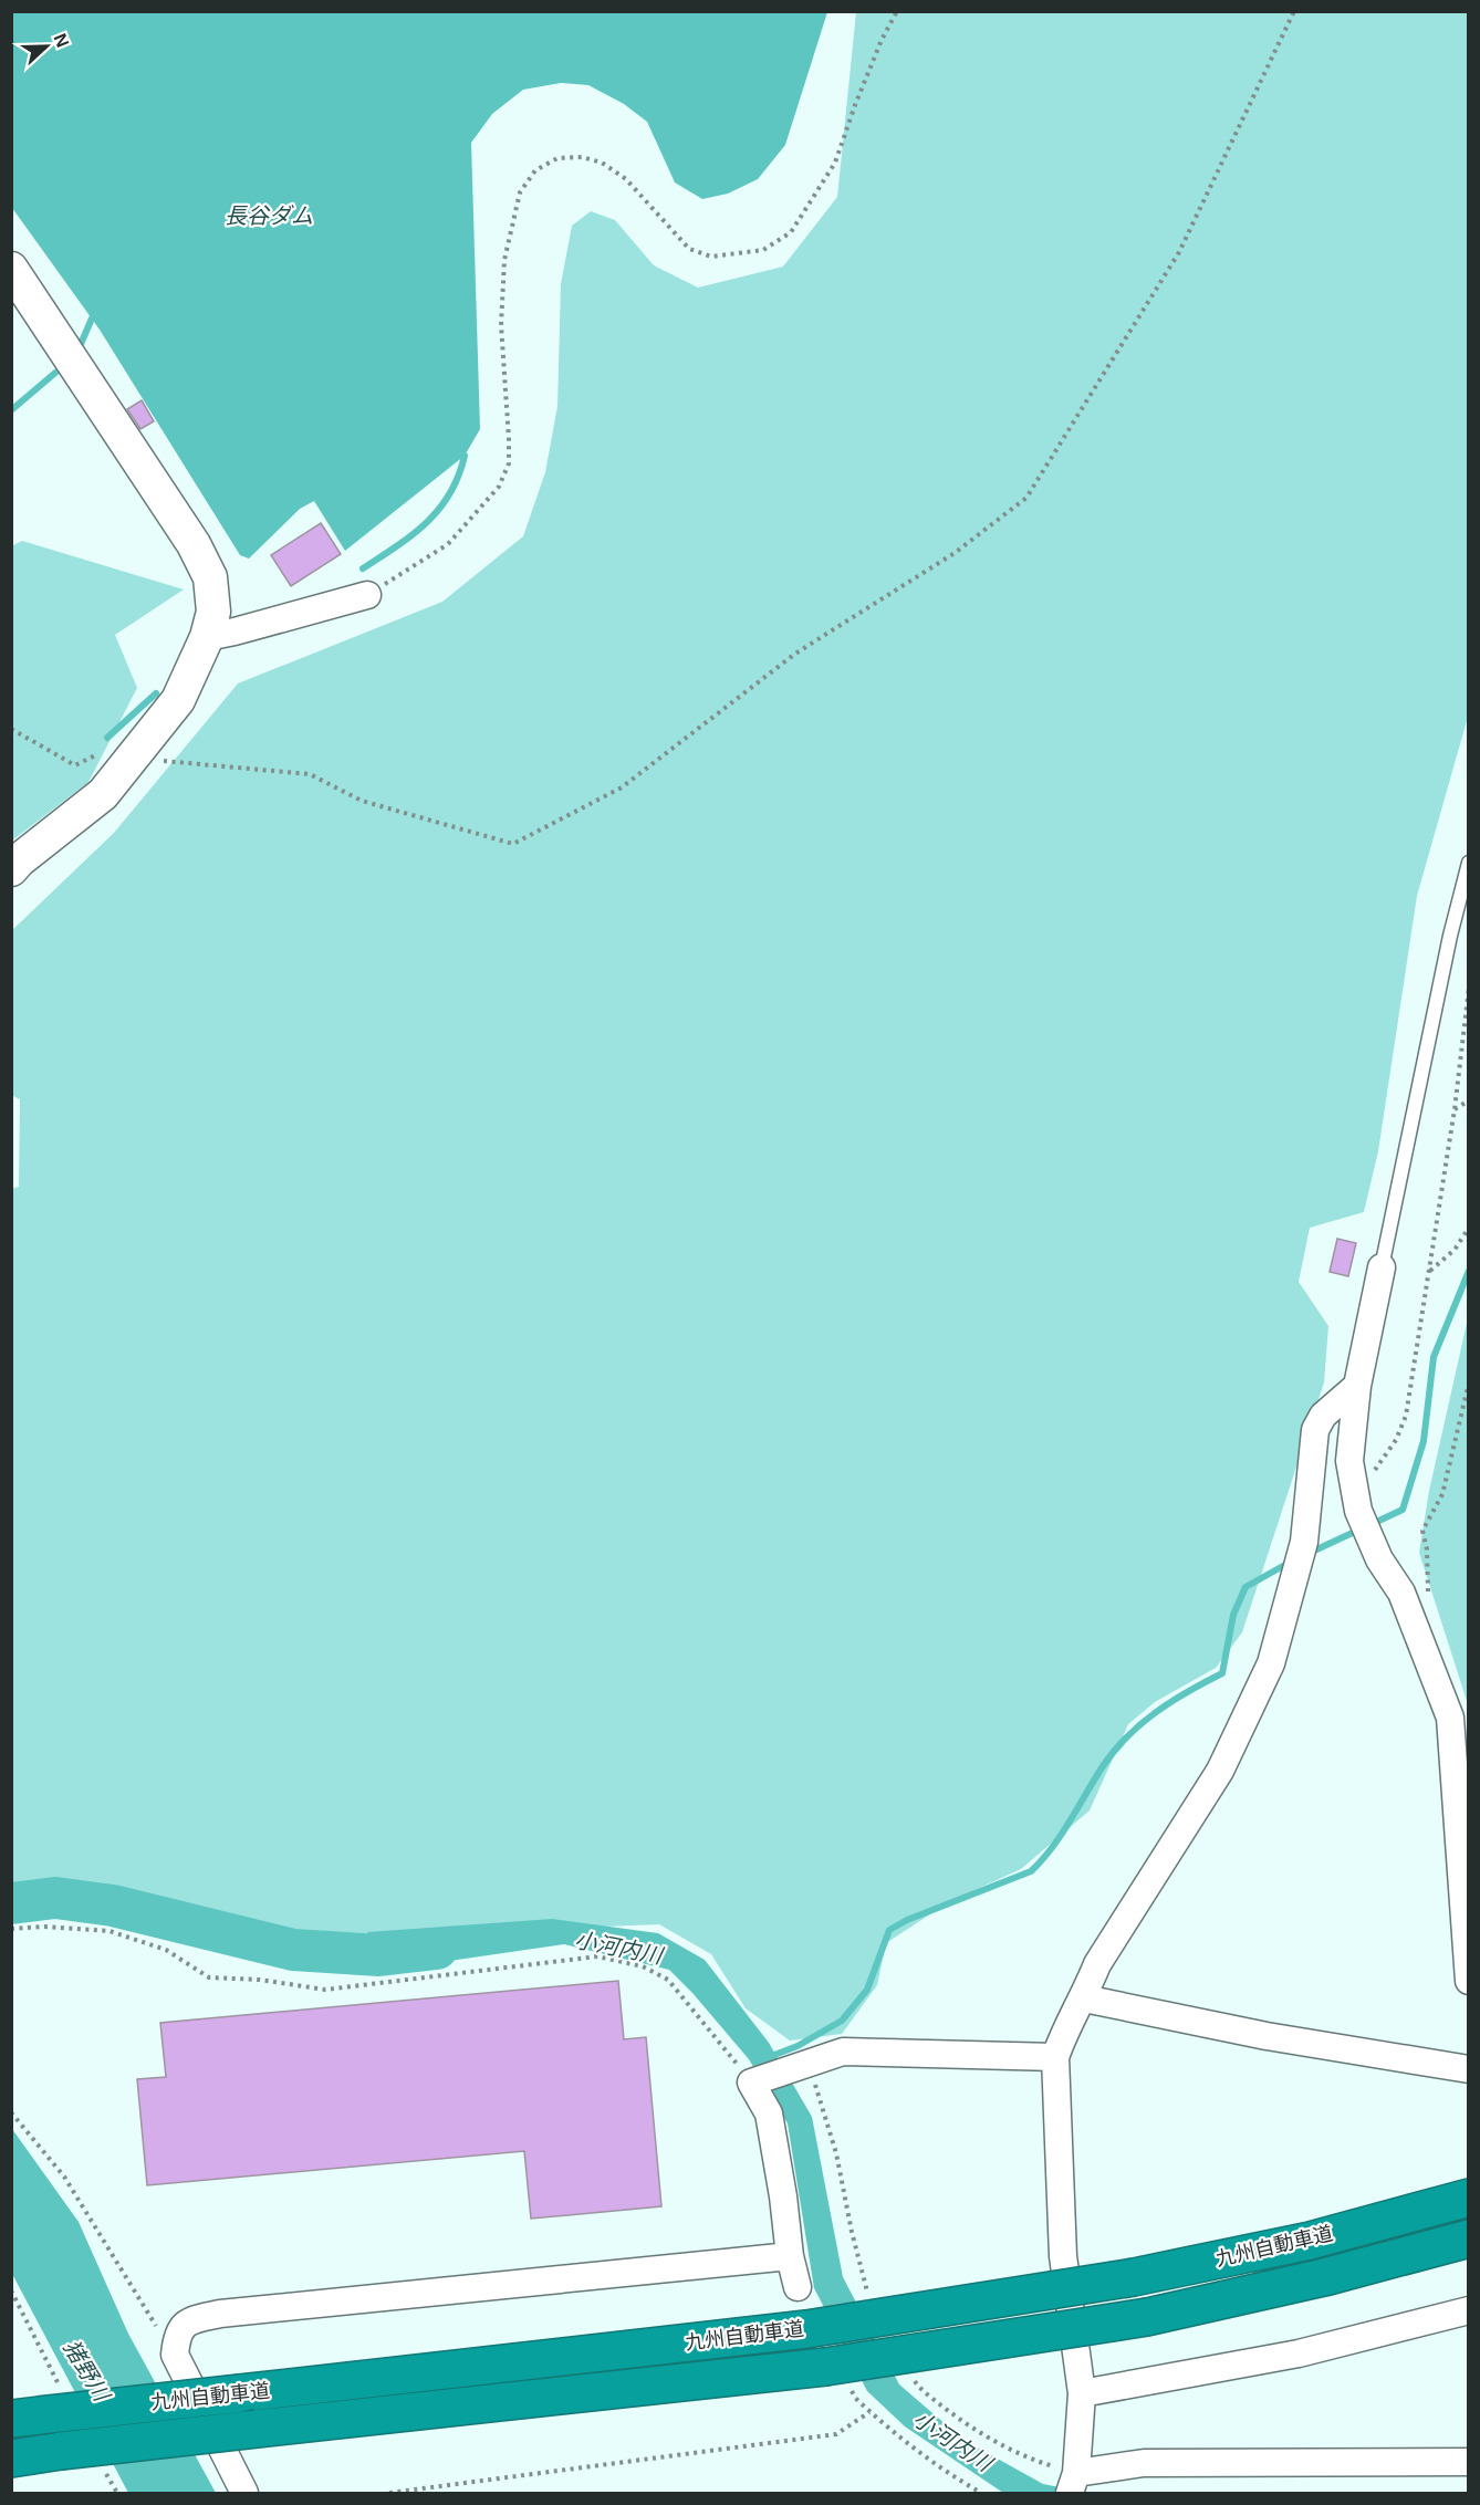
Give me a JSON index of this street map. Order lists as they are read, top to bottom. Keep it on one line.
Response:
{"streets":{"highway":["九州自動車道"]},"water":["長谷ダム","小河内川","猪野川"],"north":"right"}
